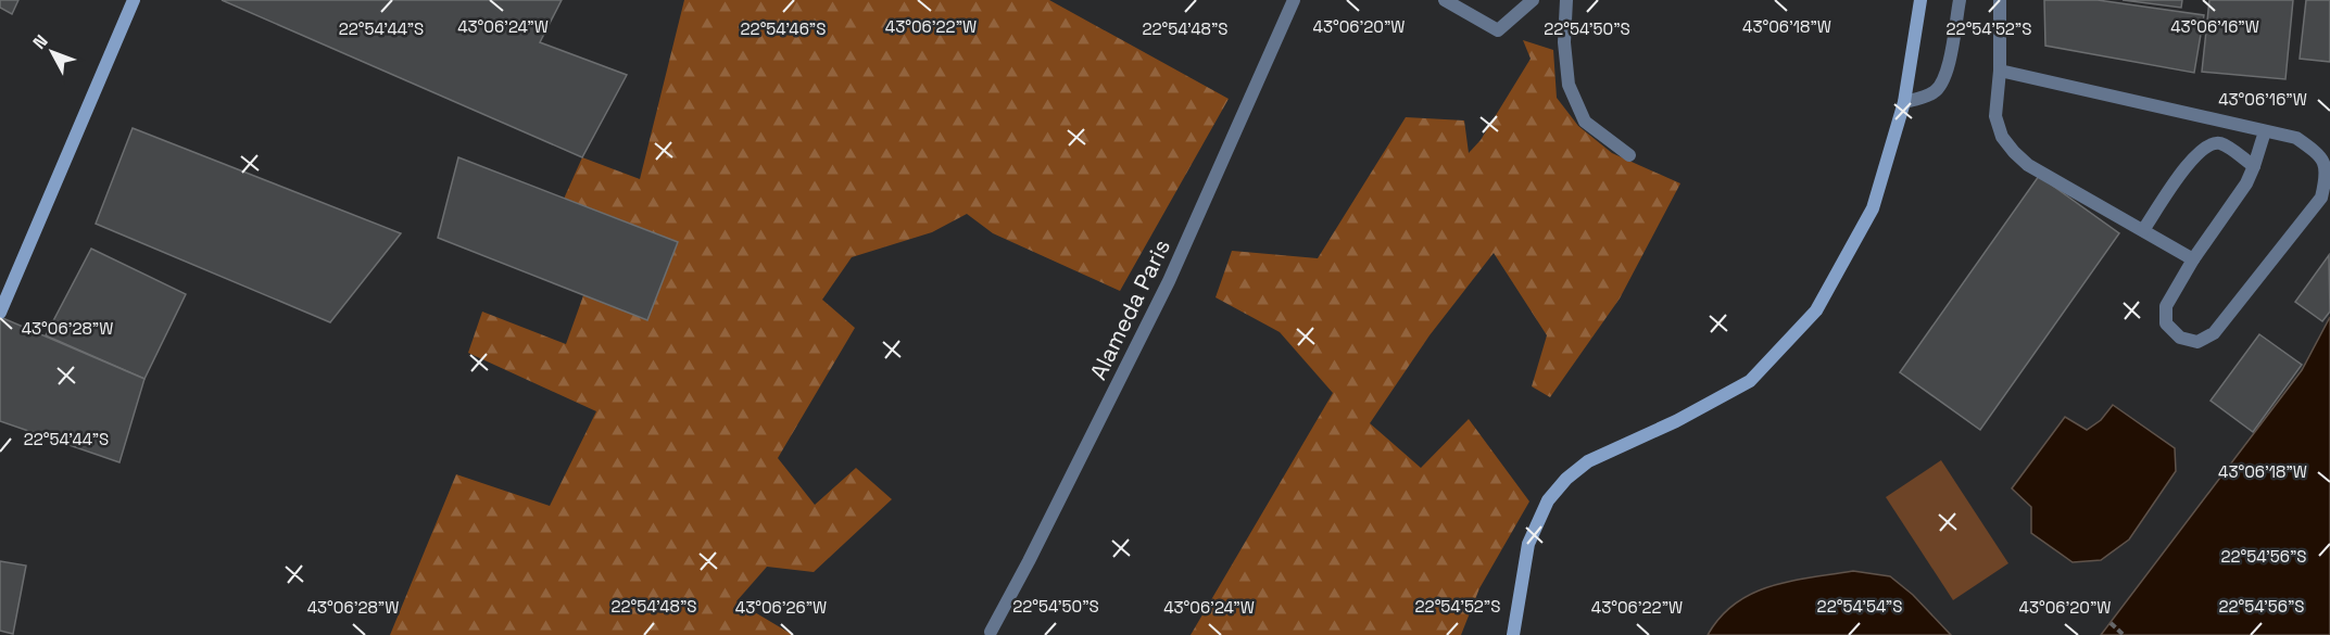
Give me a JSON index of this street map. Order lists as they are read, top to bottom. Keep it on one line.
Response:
{"streets":{"street":["Alameda Paris"]},"north":"top left","coordinates":["43°06'24\"W","43°06'22\"W","43°06'18\"W","43°06'16\"W","43°06'20\"W","22°54'44\"S","22°54'46\"S","22°54'48\"S","22°54'50\"S","22°54'52\"S","43°06'28\"W","22°54'56\"S","22°54'54\"S","43°06'26\"W"]}
